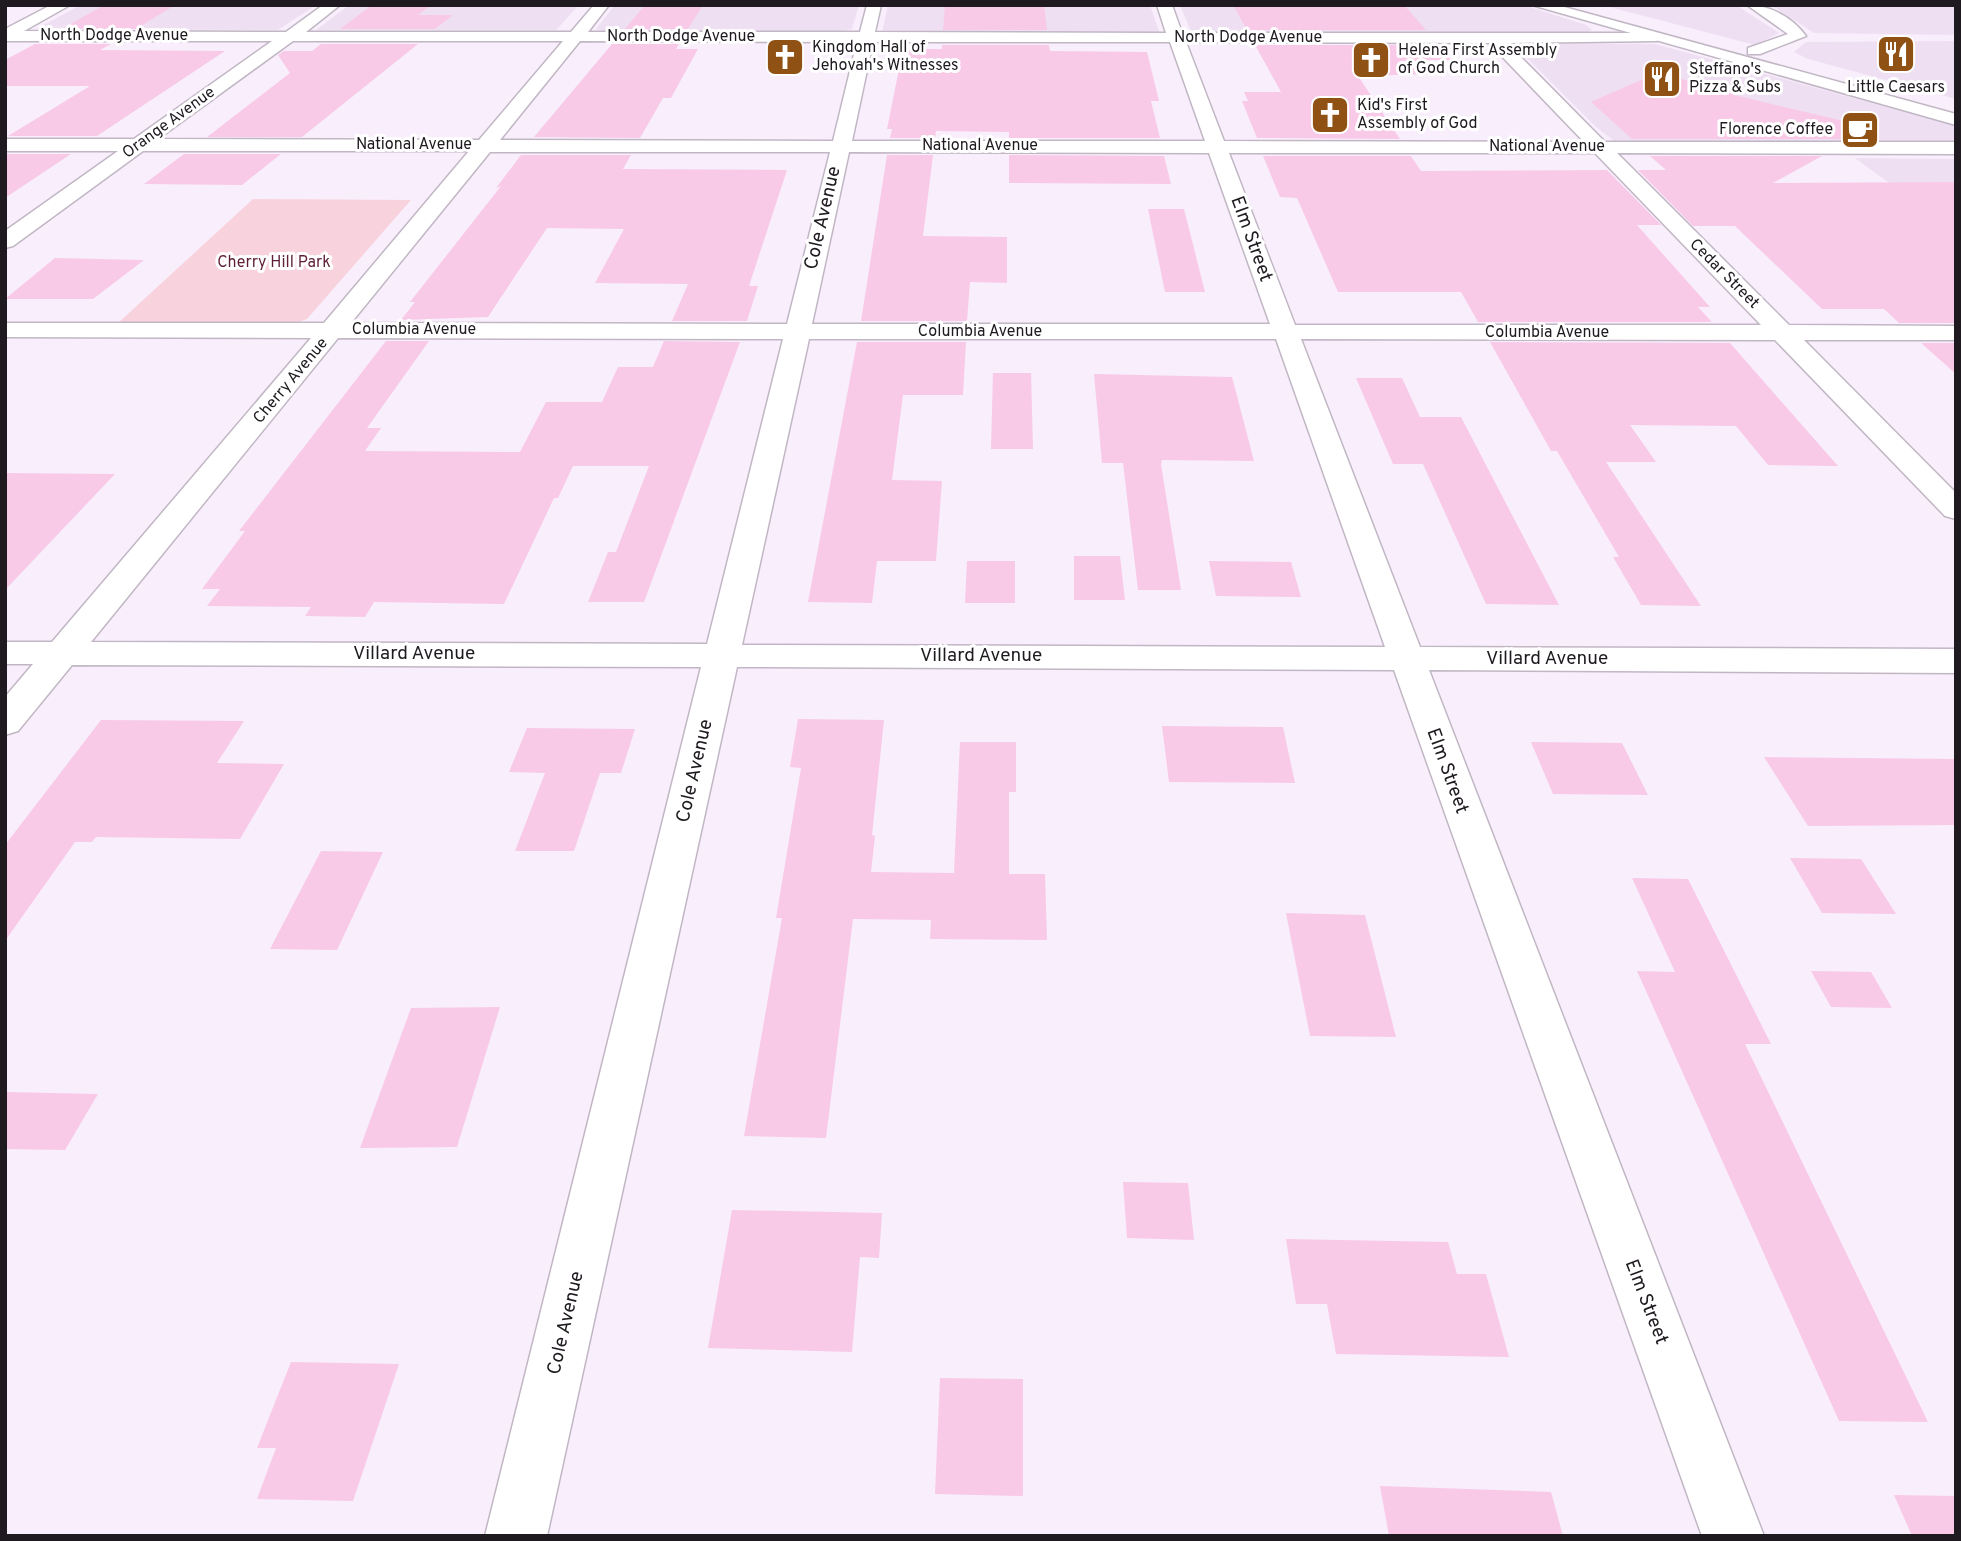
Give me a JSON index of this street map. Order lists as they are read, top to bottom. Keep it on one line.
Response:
{"streets":{"street":["North Dodge Avenue","Orange Avenue","National Avenue","Cole Avenue","Elm Street","Cedar Street","Columbia Avenue","Cherry Avenue","Villard Avenue"]},"crossings":[["North Dodge Avenue","Orange Avenue"],["North Dodge Avenue","Cole Avenue"],["North Dodge Avenue","Elm Street"],["North Dodge Avenue","Cedar Street"],["North Dodge Avenue","Cherry Avenue"],["Orange Avenue","National Avenue"],["National Avenue","Cole Avenue"],["National Avenue","Elm Street"],["National Avenue","Cedar Street"],["National Avenue","Cherry Avenue"],["Cole Avenue","Columbia Avenue"],["Cole Avenue","Villard Avenue"],["Elm Street","Columbia Avenue"],["Elm Street","Villard Avenue"],["Cedar Street","Columbia Avenue"],["Columbia Avenue","Cherry Avenue"],["Cherry Avenue","Villard Avenue"]],"parks":["Cherry Hill Park"],"places":{"restaurant":["Little Caesars","Steffano's Pizza & Subs"],"church":["Kingdom Hall of Jehovah's Witnesses","Helena First Assembly of God Church","Kid's First Assembly of God"],"cafe":["Florence Coffee"]}}
